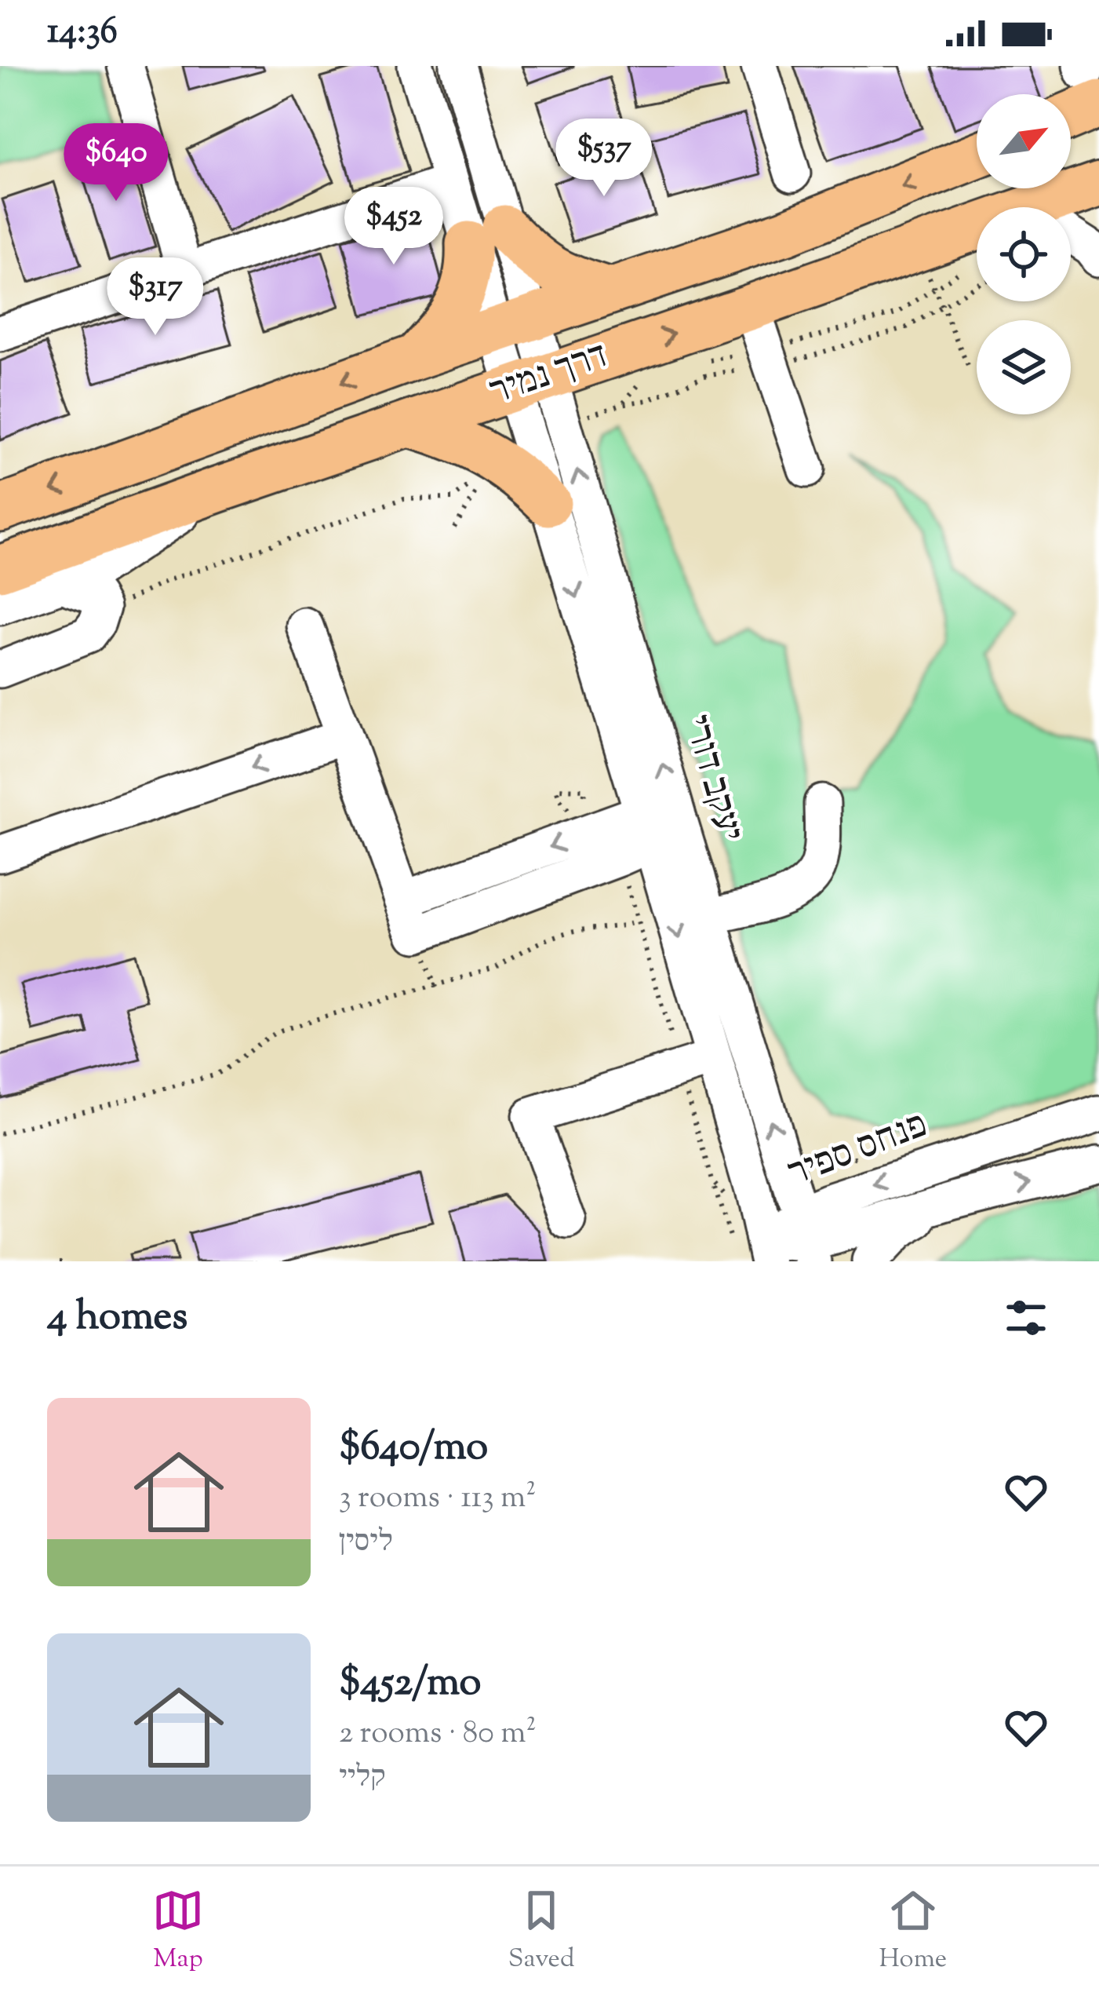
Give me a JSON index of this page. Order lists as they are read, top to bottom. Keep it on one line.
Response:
{"streets":{"main road":["דרך נמיר"],"street":["יעקב דורי","פנחס ספיר"]},"crossings":[["דרך נמיר","יעקב דורי"],["יעקב דורי","פנחס ספיר"]],"north":"top right","page":{"status":"14:36","price":["$537","$640","$452","$317"],"heading":"4 homes","list":[{"name":"$640/mo","note":"3 rooms · 113 m² · ליסין"},{"name":"$452/mo","note":"2 rooms · 80 m² · קליי"}],"tabs":["Map","Saved","Home"]}}
